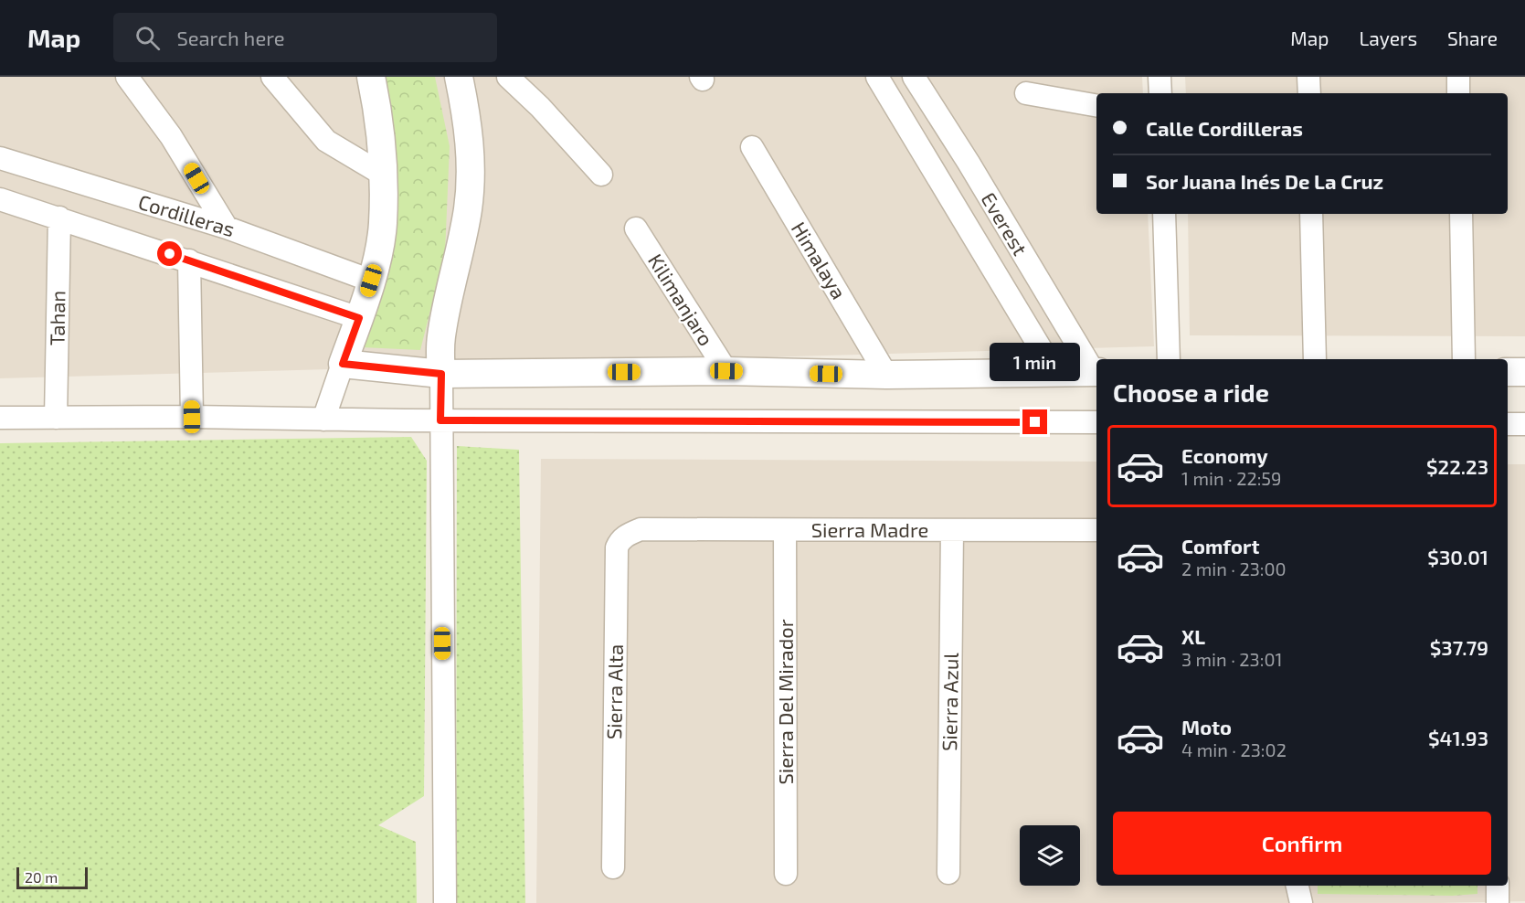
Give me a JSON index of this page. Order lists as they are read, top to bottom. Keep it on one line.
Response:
{"streets":{"street":["Cordilleras","Everest","Himalaya","Kilimanjaro","Tahan","Sierra Madre","Sierra Alta","Sierra Del Mirador","Sierra Azul"]},"crossings":[["Sierra Madre","Sierra Alta"],["Sierra Madre","Sierra Del Mirador"],["Sierra Madre","Sierra Azul"]],"scale_bar":"20 m","page":{"header":"Map","search":"Search here","nav":["Map","Layers","Share"],"banner":["Calle Cordilleras","Sor Juana Inés De La Cruz"],"bubble":"1 min","heading":"Choose a ride","list":[{"name":"Economy","note":"1 min · 22:59","value":"$22.23"},{"name":"Comfort","note":"2 min · 23:00","value":"$30.01"},{"name":"XL","note":"3 min · 23:01","value":"$37.79"},{"name":"Moto","note":"4 min · 23:02","value":"$41.93"}],"buttons":"Confirm","scale":"20 m"}}
